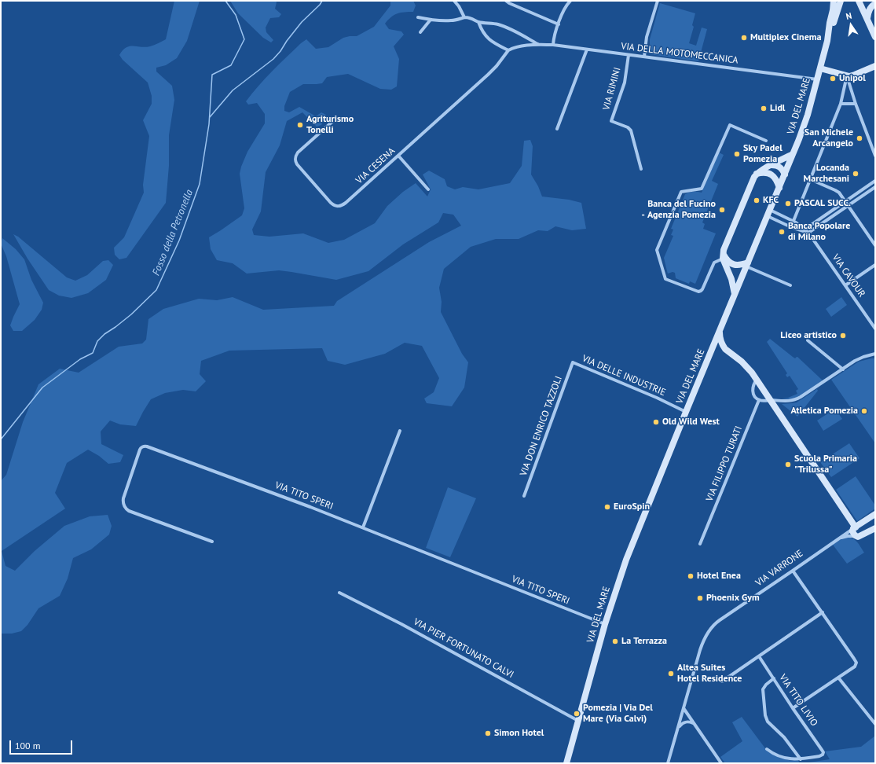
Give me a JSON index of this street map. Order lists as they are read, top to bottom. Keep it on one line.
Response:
{"streets":{"main road":["VIA DEL MARE","VIA VARRONE"],"street":["VIA DELLA MOTOMECCANICA","VIA RIMINI","VIA CESENA","VIA CAVOUR","VIA DELLE INDUSTRIE","VIA DON ENRICO TAZZOLI","VIA FILIPPO TURATI","VIA TITO SPERI","VIA PIER FORTUNATO CALVI","VIA TITO LIVIO"]},"crossings":[["VIA DELLA MOTOMECCANICA","VIA RIMINI"],["VIA DELLA MOTOMECCANICA","VIA DEL MARE"],["VIA DELLA MOTOMECCANICA","VIA CESENA"],["VIA DEL MARE","VIA CAVOUR"],["VIA DEL MARE","VIA DELLE INDUSTRIE"],["VIA DEL MARE","VIA TITO SPERI"],["VIA DEL MARE","VIA PIER FORTUNATO CALVI"],["VIA DELLE INDUSTRIE","VIA DON ENRICO TAZZOLI"]],"water":["Fosso della Petronella"],"places":["Multiplex Cinema","Unipol","Lidl","Agriturismo Tonelli","San Michele Arcangelo","Sky Padel Pomezia","Locanda Marchesani","KFC","PASCAL SUCC.","Banca del Fucino - Agenzia Pomezia","Banca Popolare di Milano","Liceo artistico","Atletica Pomezia","Old Wild West","Scuola Primaria \"Trilussa\"","EuroSpin","Hotel Enea","Phoenix Gym","La Terrazza","Altea Suites Hotel Residence","Pomezia | Via Del Mare (Via Calvi)","Simon Hotel"],"scale_bar":"100 m","north":"top"}
